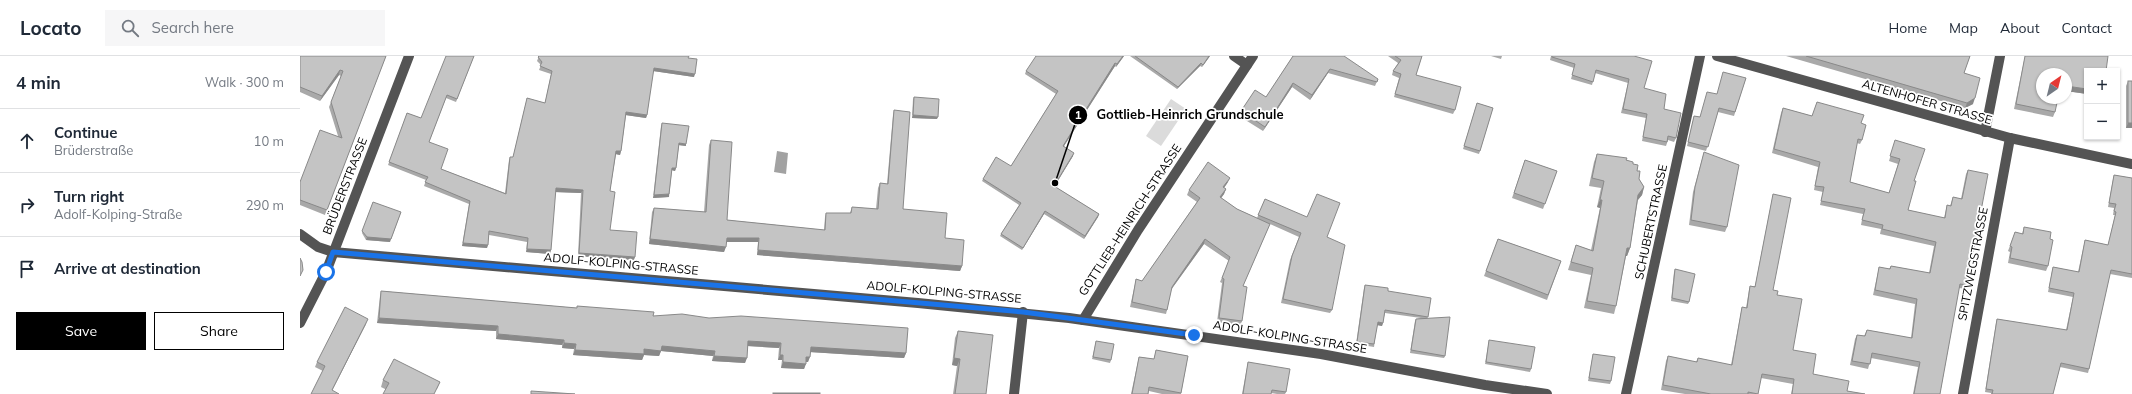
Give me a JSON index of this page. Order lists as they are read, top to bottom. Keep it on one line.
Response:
{"streets":{"street":["ALTENHOFER STRASSE","BRÜDERSTRASSE","GOTTLIEB-HEINRICH-STRASSE","SCHUBERTSTRASSE","ADOLF-KOLPING-STRASSE","SPITZWEGSTRASSE"]},"crossings":[["ALTENHOFER STRASSE","SPITZWEGSTRASSE"],["BRÜDERSTRASSE","ADOLF-KOLPING-STRASSE"],["GOTTLIEB-HEINRICH-STRASSE","ADOLF-KOLPING-STRASSE"]],"places":["Gottlieb-Heinrich Grundschule"],"north":"top right","page":{"header":"Locato","search":"Search here","nav":["Home","Map","About","Contact"],"heading":["4 min","Walk · 300 m"],"map_buttons":["+","−"],"list":[["Continue","Brüderstraße","10 m"],["Turn right","Adolf-Kolping-Straße","290 m"],"Arrive at destination"],"buttons":["Save","Share"]}}
